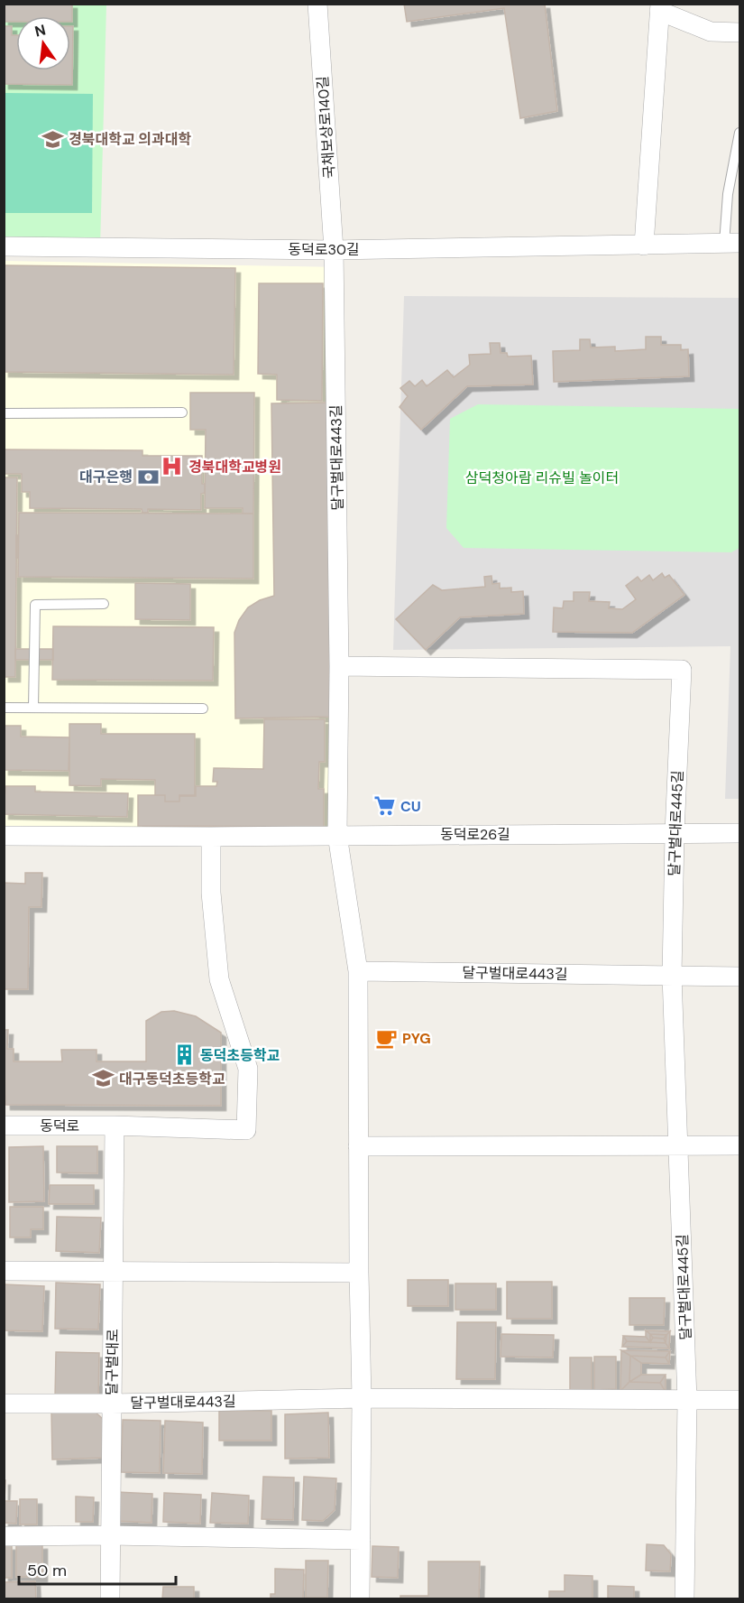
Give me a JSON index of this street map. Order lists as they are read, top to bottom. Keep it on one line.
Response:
{"streets":{"street":["국채보상로140길","동덕로30길","달구벌대로443길","달구벌대로445길","동덕로26길","동덕로","달구벌대로"]},"crossings":[["국채보상로140길","동덕로30길"],["국채보상로140길","달구벌대로443길"],["동덕로30길","달구벌대로443길"],["달구벌대로443길","달구벌대로445길"],["달구벌대로443길","동덕로26길"],["달구벌대로443길","달구벌대로"],["달구벌대로445길","동덕로26길"],["동덕로26길","동덕로"],["동덕로","달구벌대로"]],"parks":["삼덕청아람 리슈빌 놀이터"],"places":{"school or university":["경북대학교 의과대학","대구동덕초등학교"],"hospital":["경북대학교병원"],"bank":["대구은행"],"supermarket":["CU"],"cafe":["PYG"],"building":["동덕초등학교"]},"scale_bar":"50 m","north":"top"}
